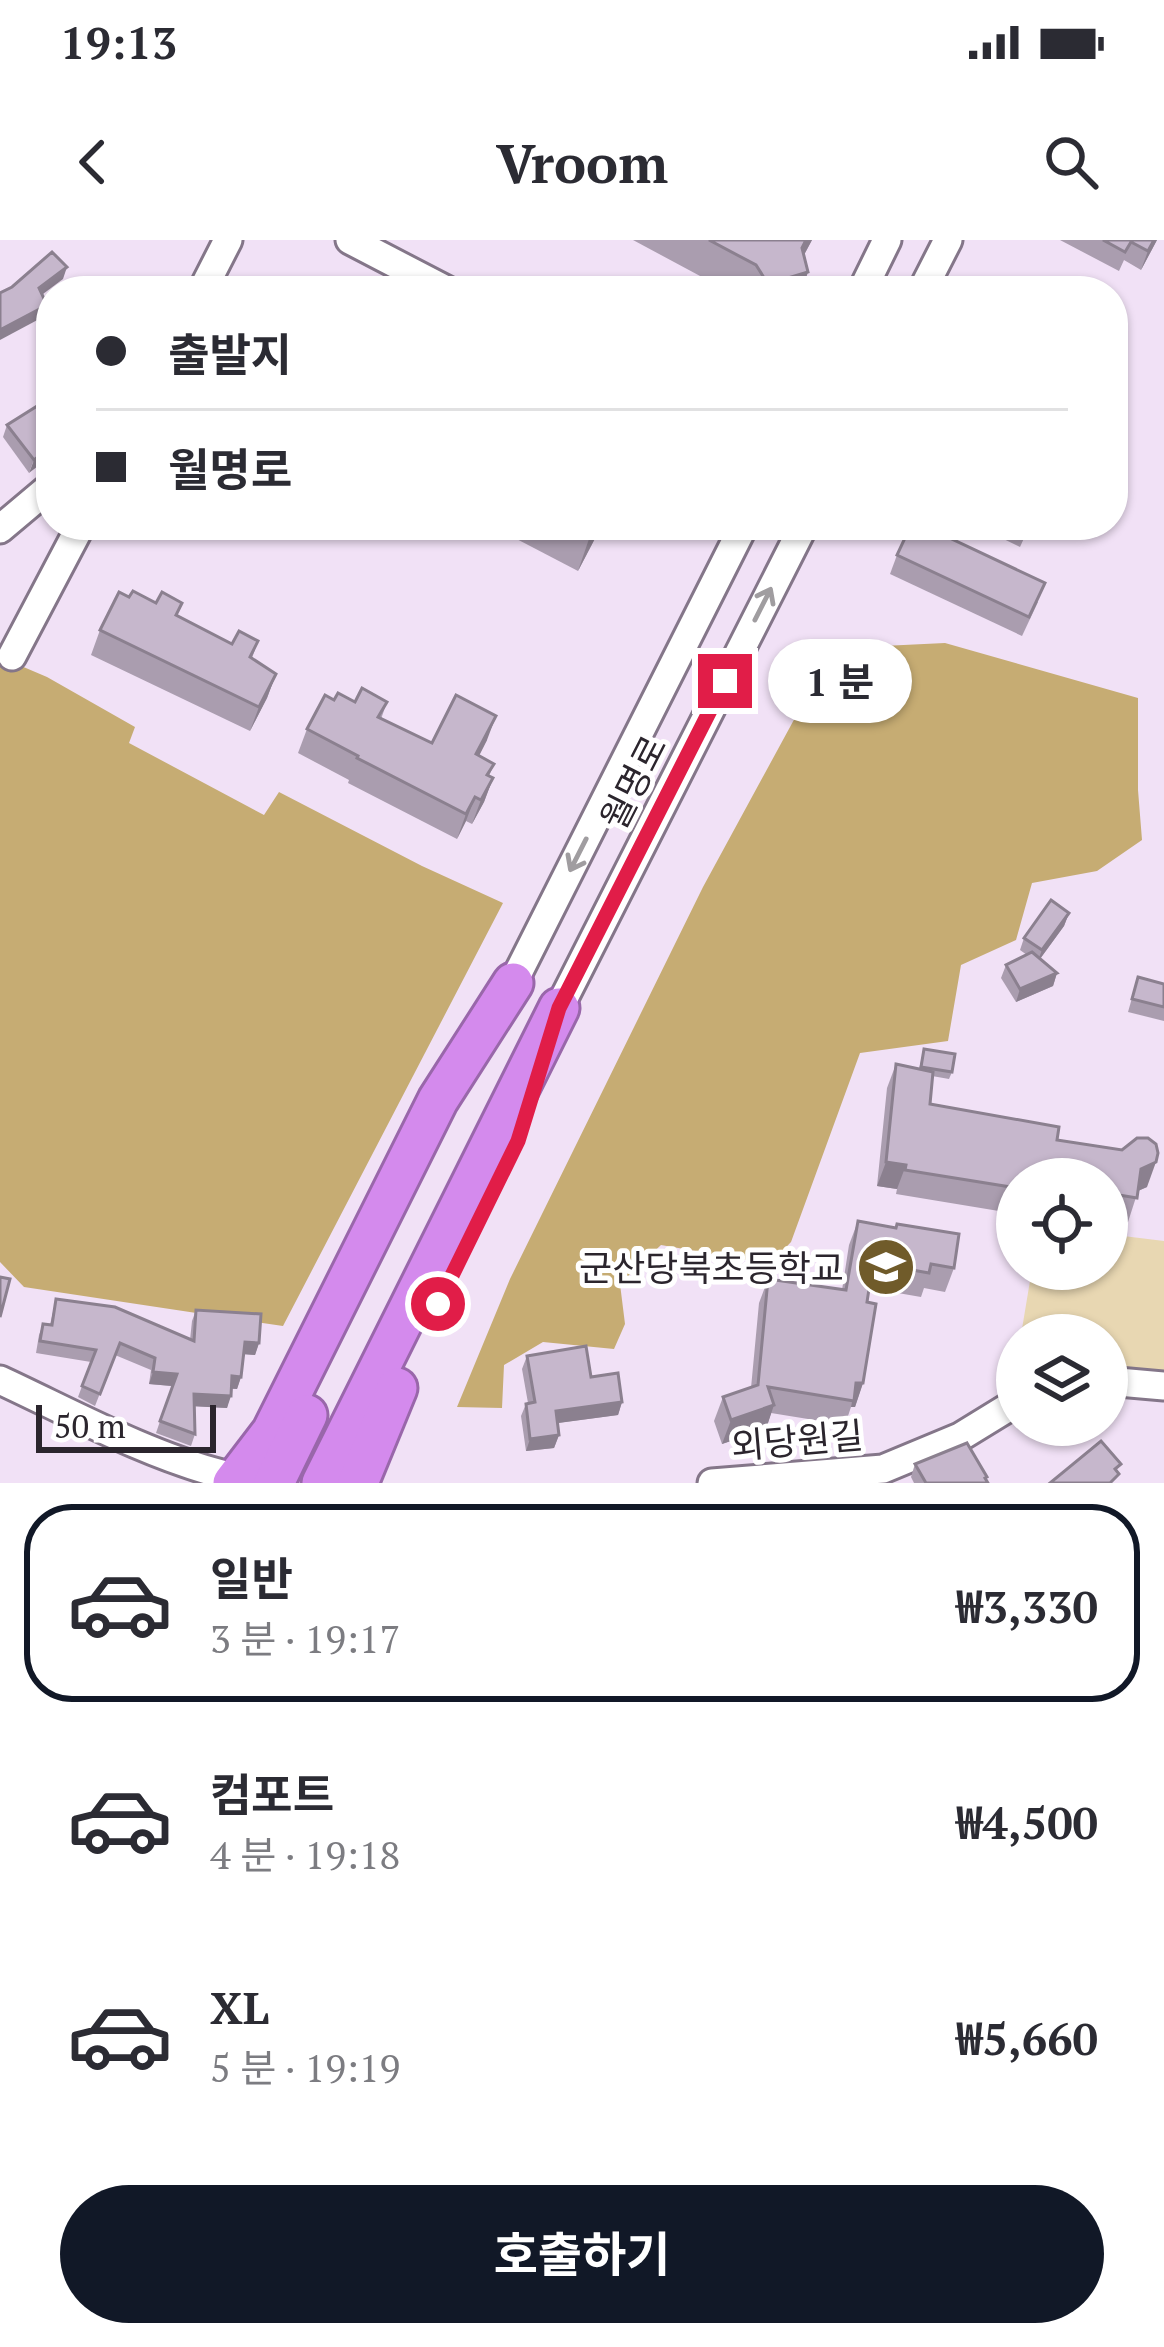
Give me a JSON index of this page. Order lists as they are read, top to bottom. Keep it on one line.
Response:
{"streets":{"street":["월명로","외당원길"]},"places":{"school or university":["군산당북초등학교"]},"scale_bar":"50 m","page":{"status":"19:13","header":"Vroom","banner":["출발지","월명로"],"bubble":"1 분","scale":"50 m","list":[{"name":"일반","note":"3 분 · 19:17","value":"₩3,330"},{"name":"컴포트","note":"4 분 · 19:18","value":"₩4,500"},{"name":"XL","note":"5 분 · 19:19","value":"₩5,660"}],"buttons":"호출하기"}}
